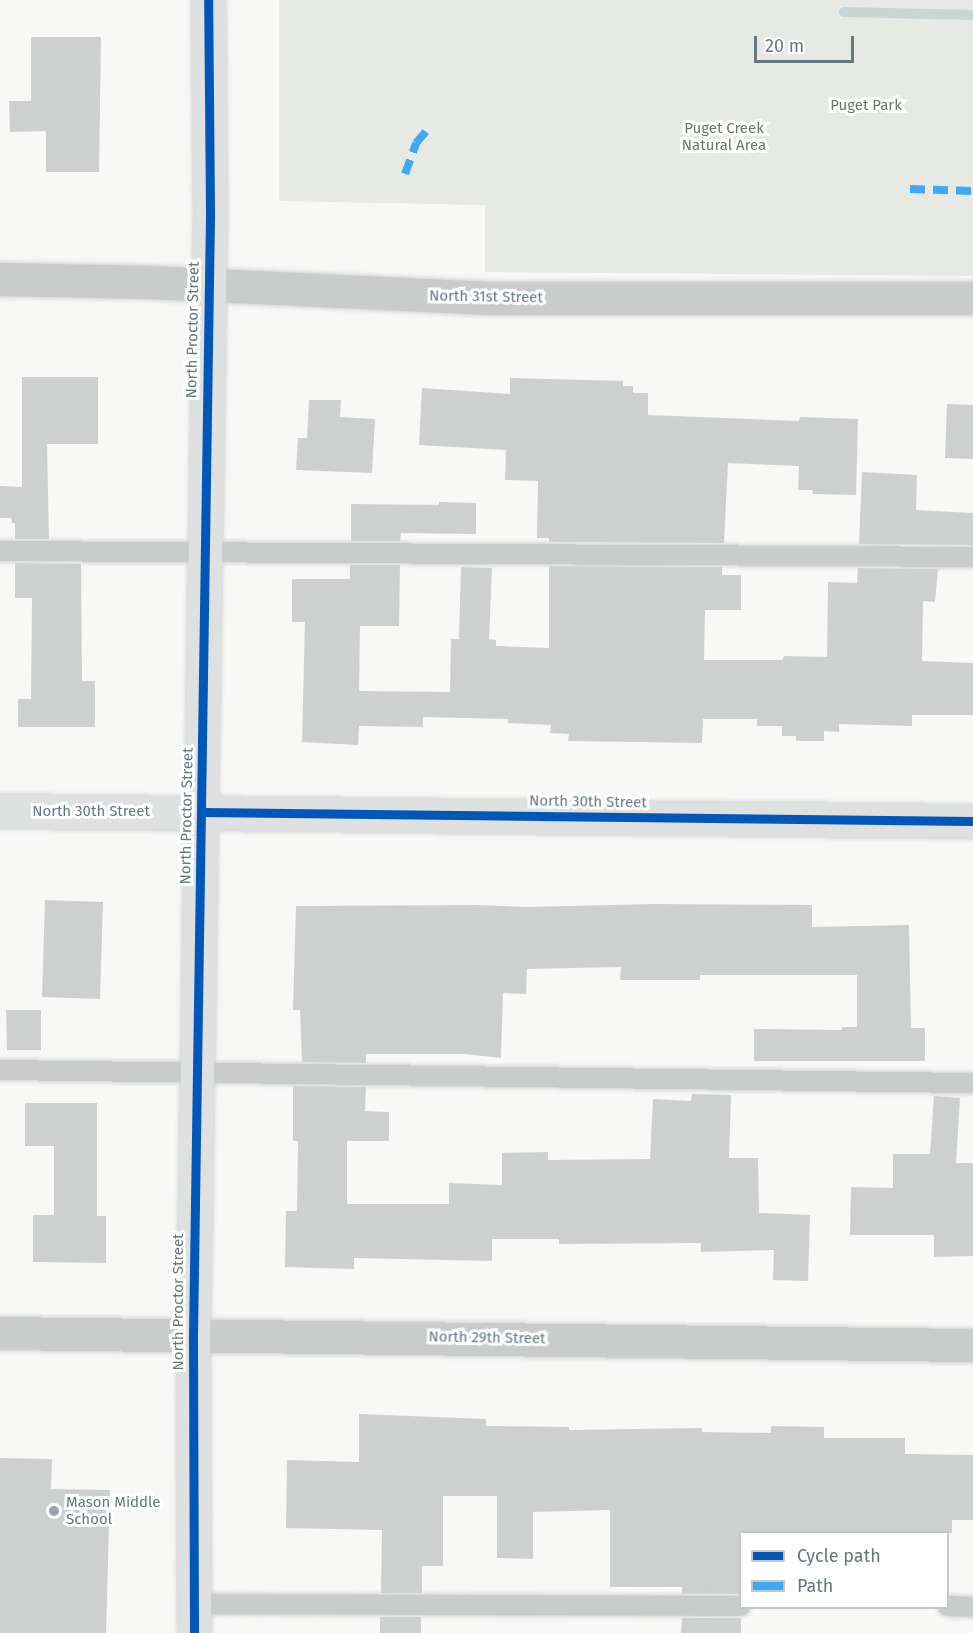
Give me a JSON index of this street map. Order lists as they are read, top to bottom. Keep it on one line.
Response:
{"streets":{"street":["North 31st Street","North Proctor Street","North 30th Street","North 29th Street"]},"crossings":[["North 31st Street","North Proctor Street"],["North Proctor Street","North 30th Street"],["North Proctor Street","North 29th Street"]],"parks":["Puget Park","Puget Creek Natural Area"],"places":["Mason Middle School"],"legend":["Cycle path","Path"],"scale_bar":"20 m"}
